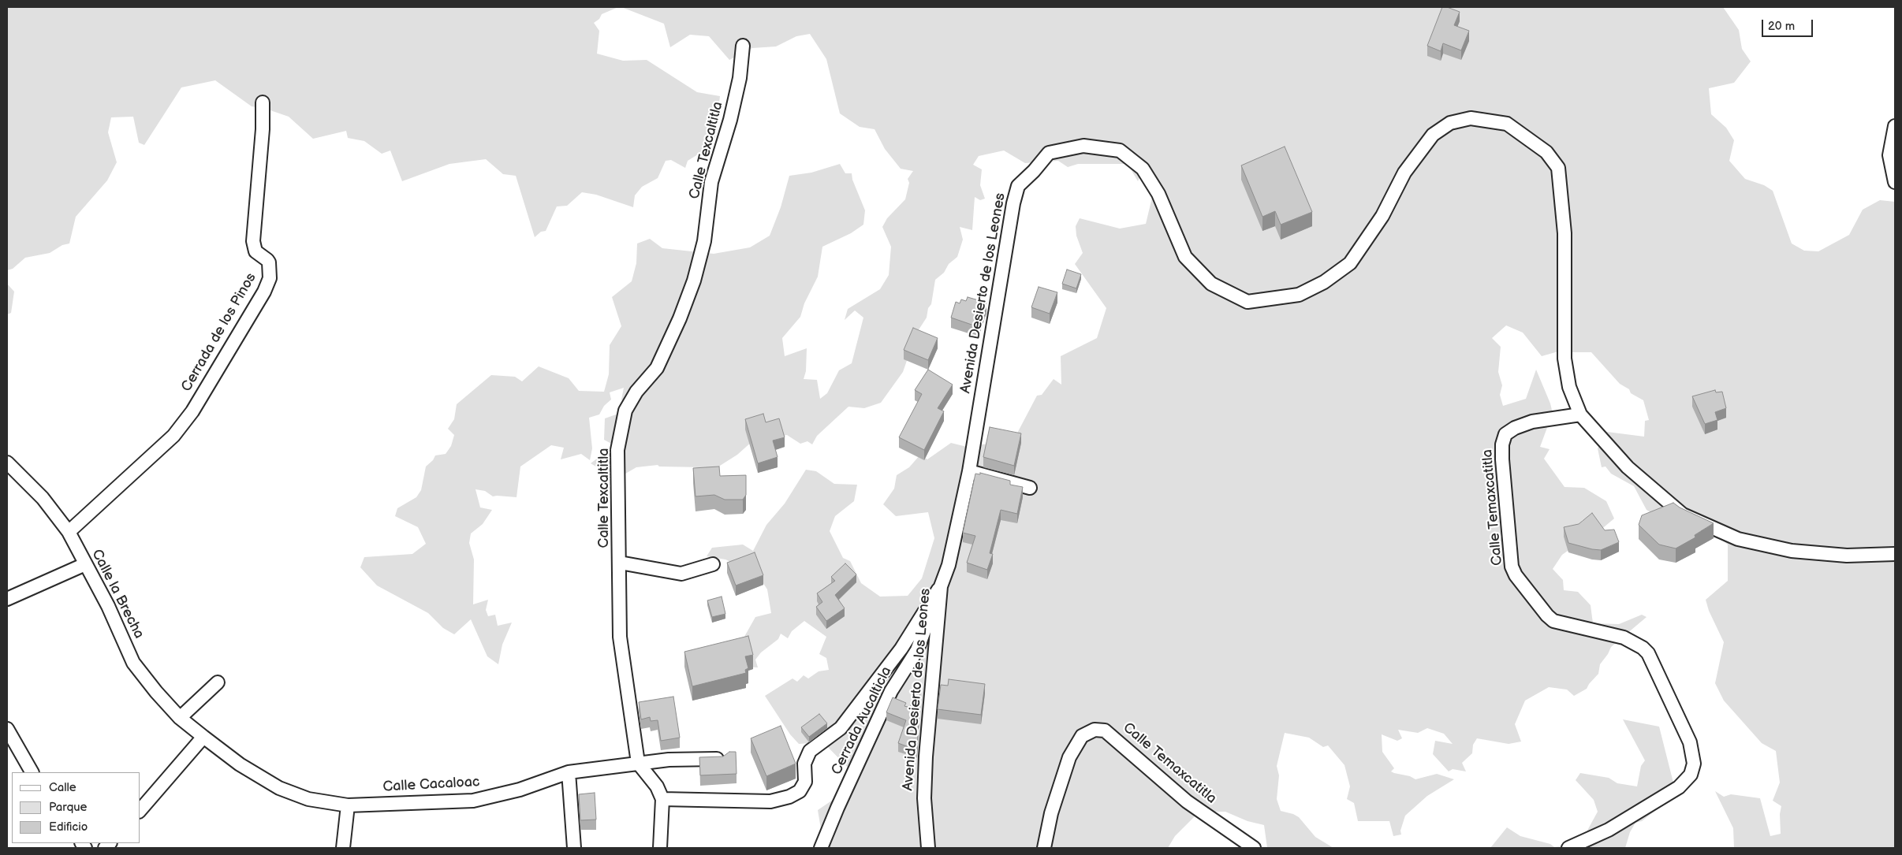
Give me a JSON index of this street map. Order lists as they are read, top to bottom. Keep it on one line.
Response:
{"streets":{"street":["Calle Texcaltitla","Avenida Desierto de los Leones","Cerrada de los Pinos","Calle Temaxcatitla","Calle la Brecha","Cerrada Aucalticla","Calle Cacaloac"]},"crossings":[["Calle Texcaltitla","Calle Cacaloac"],["Avenida Desierto de los Leones","Calle Temaxcatitla"],["Avenida Desierto de los Leones","Cerrada Aucalticla"],["Cerrada de los Pinos","Calle la Brecha"],["Calle la Brecha","Calle Cacaloac"]],"legend":["Calle","Parque","Edificio"],"scale_bar":"20 m"}
